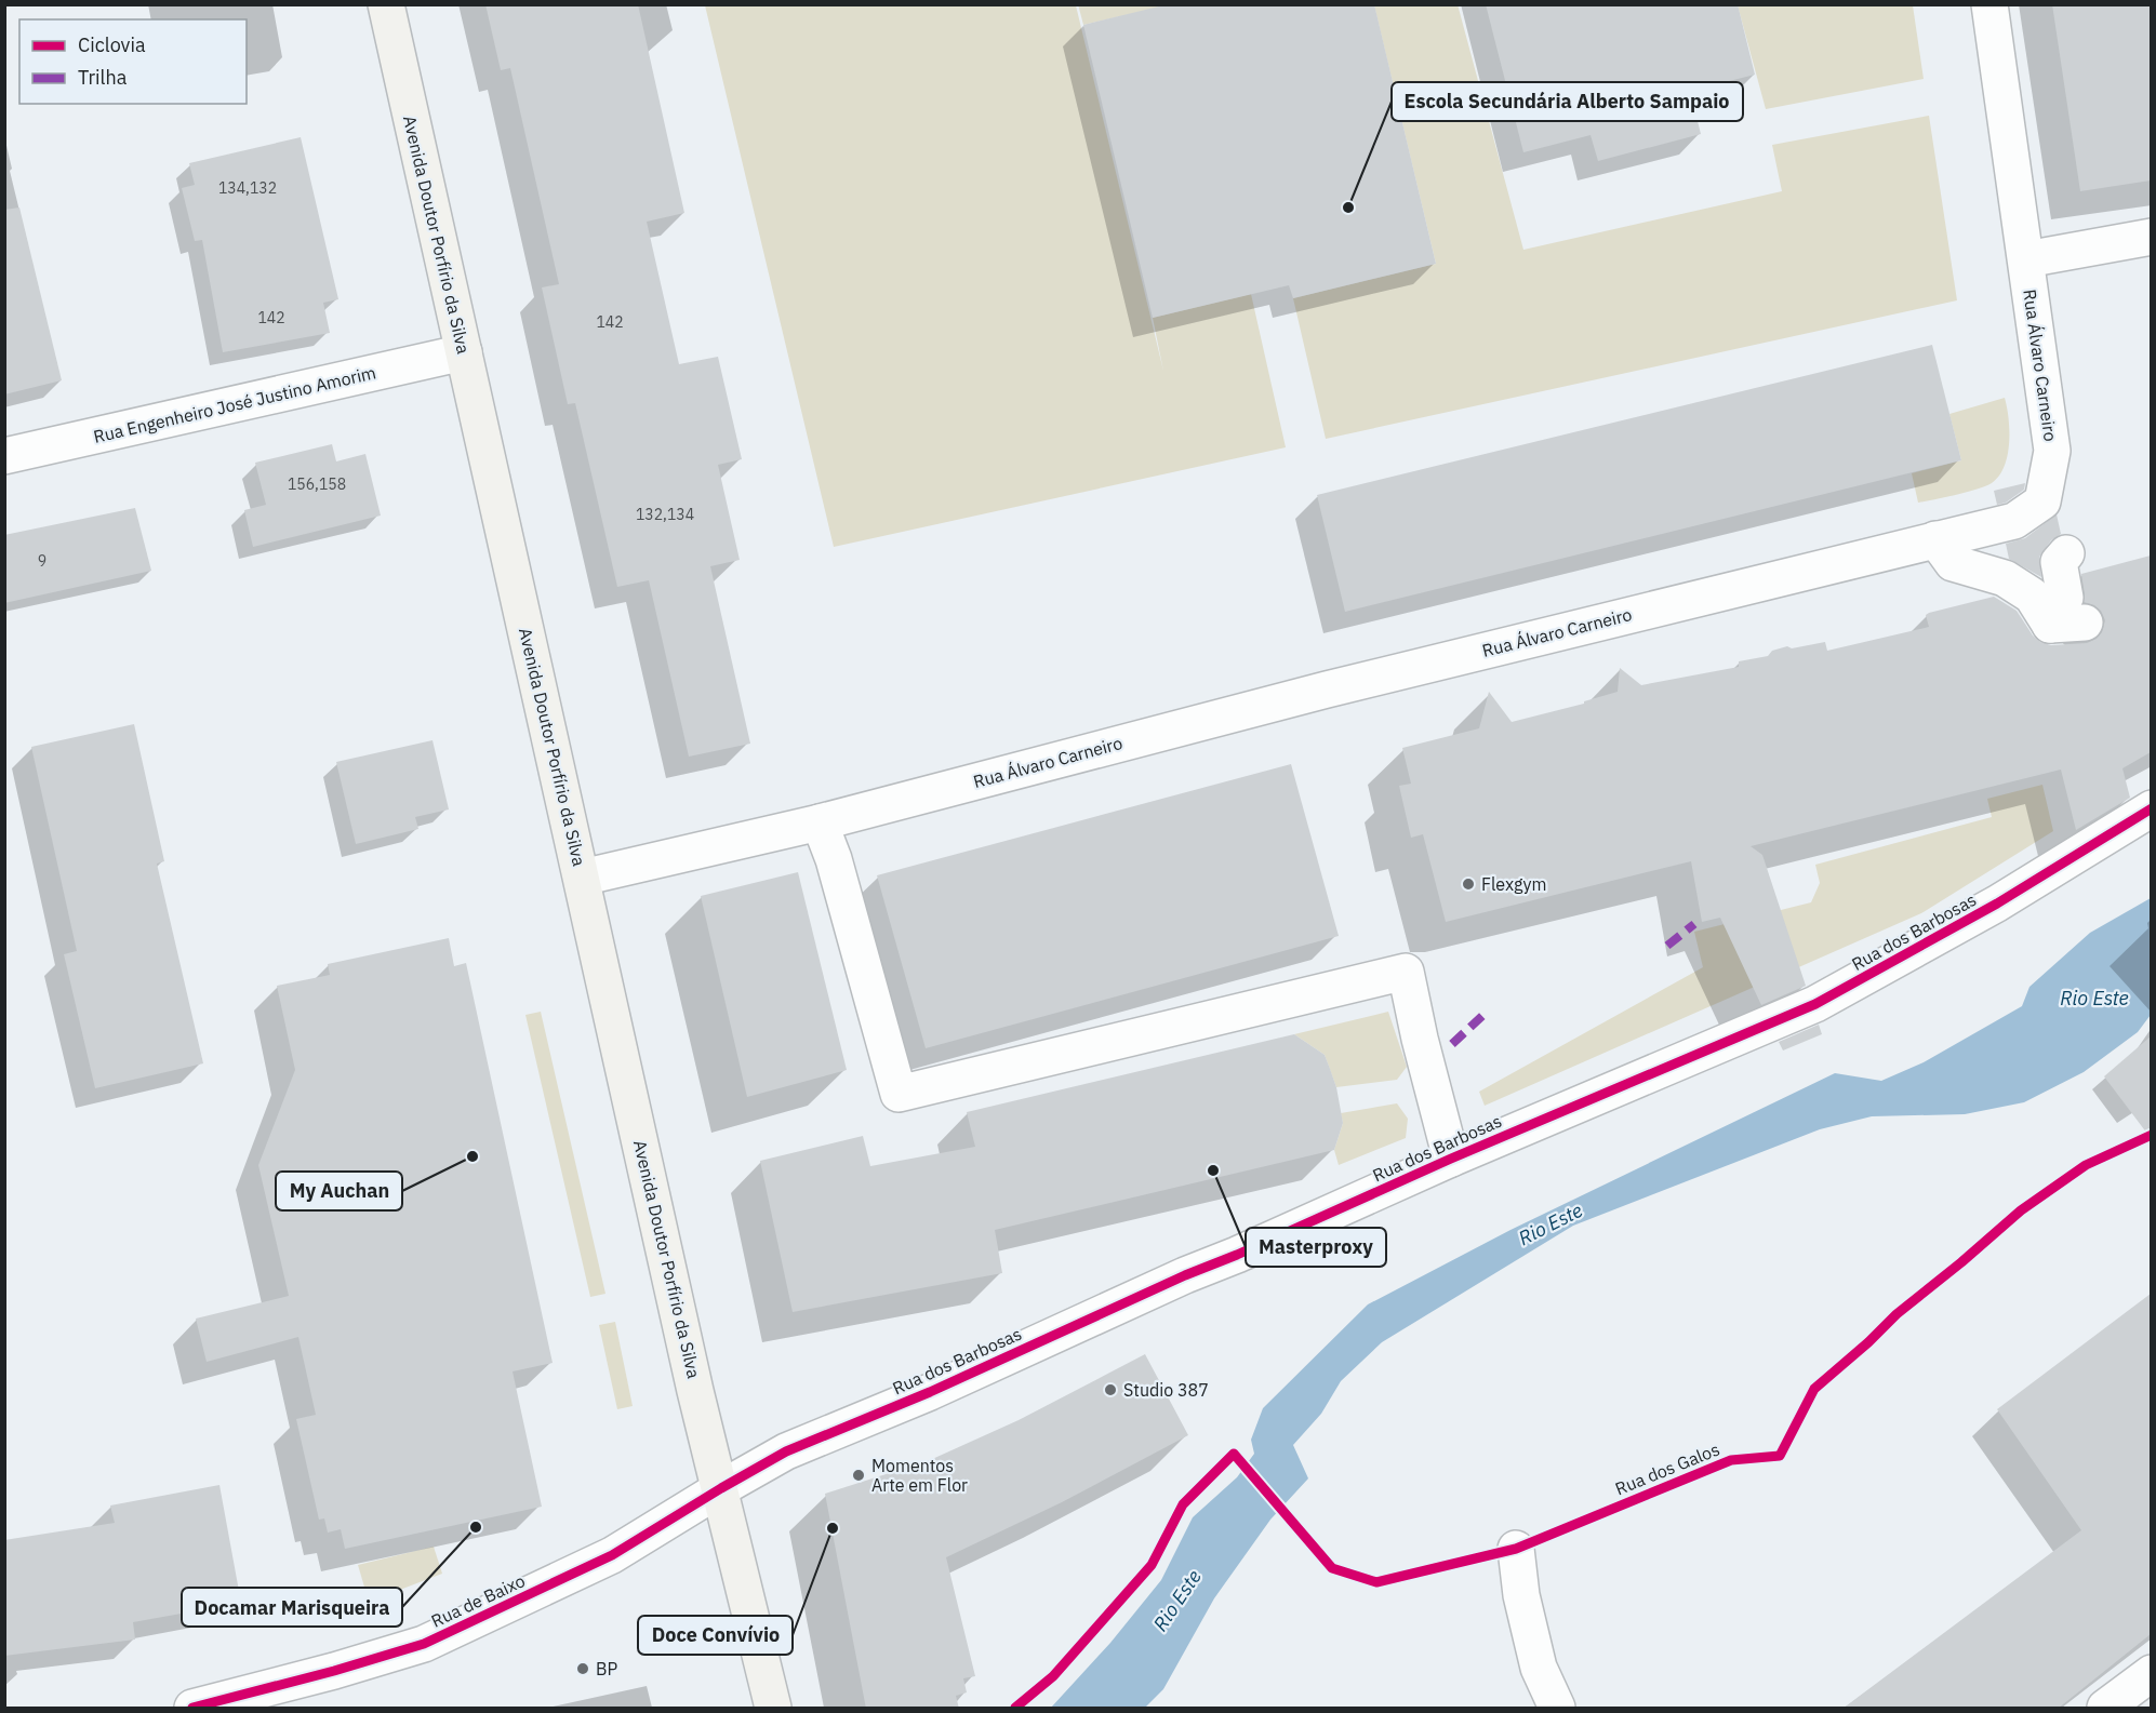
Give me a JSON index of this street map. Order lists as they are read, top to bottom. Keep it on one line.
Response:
{"streets":{"main road":["Avenida Doutor Porfírio da Silva"],"street":["Rua Álvaro Carneiro","Rua Engenheiro José Justino Amorim","Rua dos Barbosas","Rua de Baixo"],"cycle path":["Rua dos Galos"]},"crossings":[["Avenida Doutor Porfírio da Silva","Rua Álvaro Carneiro"],["Avenida Doutor Porfírio da Silva","Rua Engenheiro José Justino Amorim"],["Avenida Doutor Porfírio da Silva","Rua dos Barbosas"],["Avenida Doutor Porfírio da Silva","Rua de Baixo"],["Rua dos Barbosas","Rua de Baixo"]],"water":["Rio Este"],"places":["Escola Secundária Alberto Sampaio","Flexgym","My Auchan","Masterproxy","Studio 387","Momentos Arte em Flor","Docamar Marisqueira","Doce Convívio","BP"],"house_numbers":["134,132","142","142","156,158","132,134","9"],"legend":["Ciclovia","Trilha"]}
